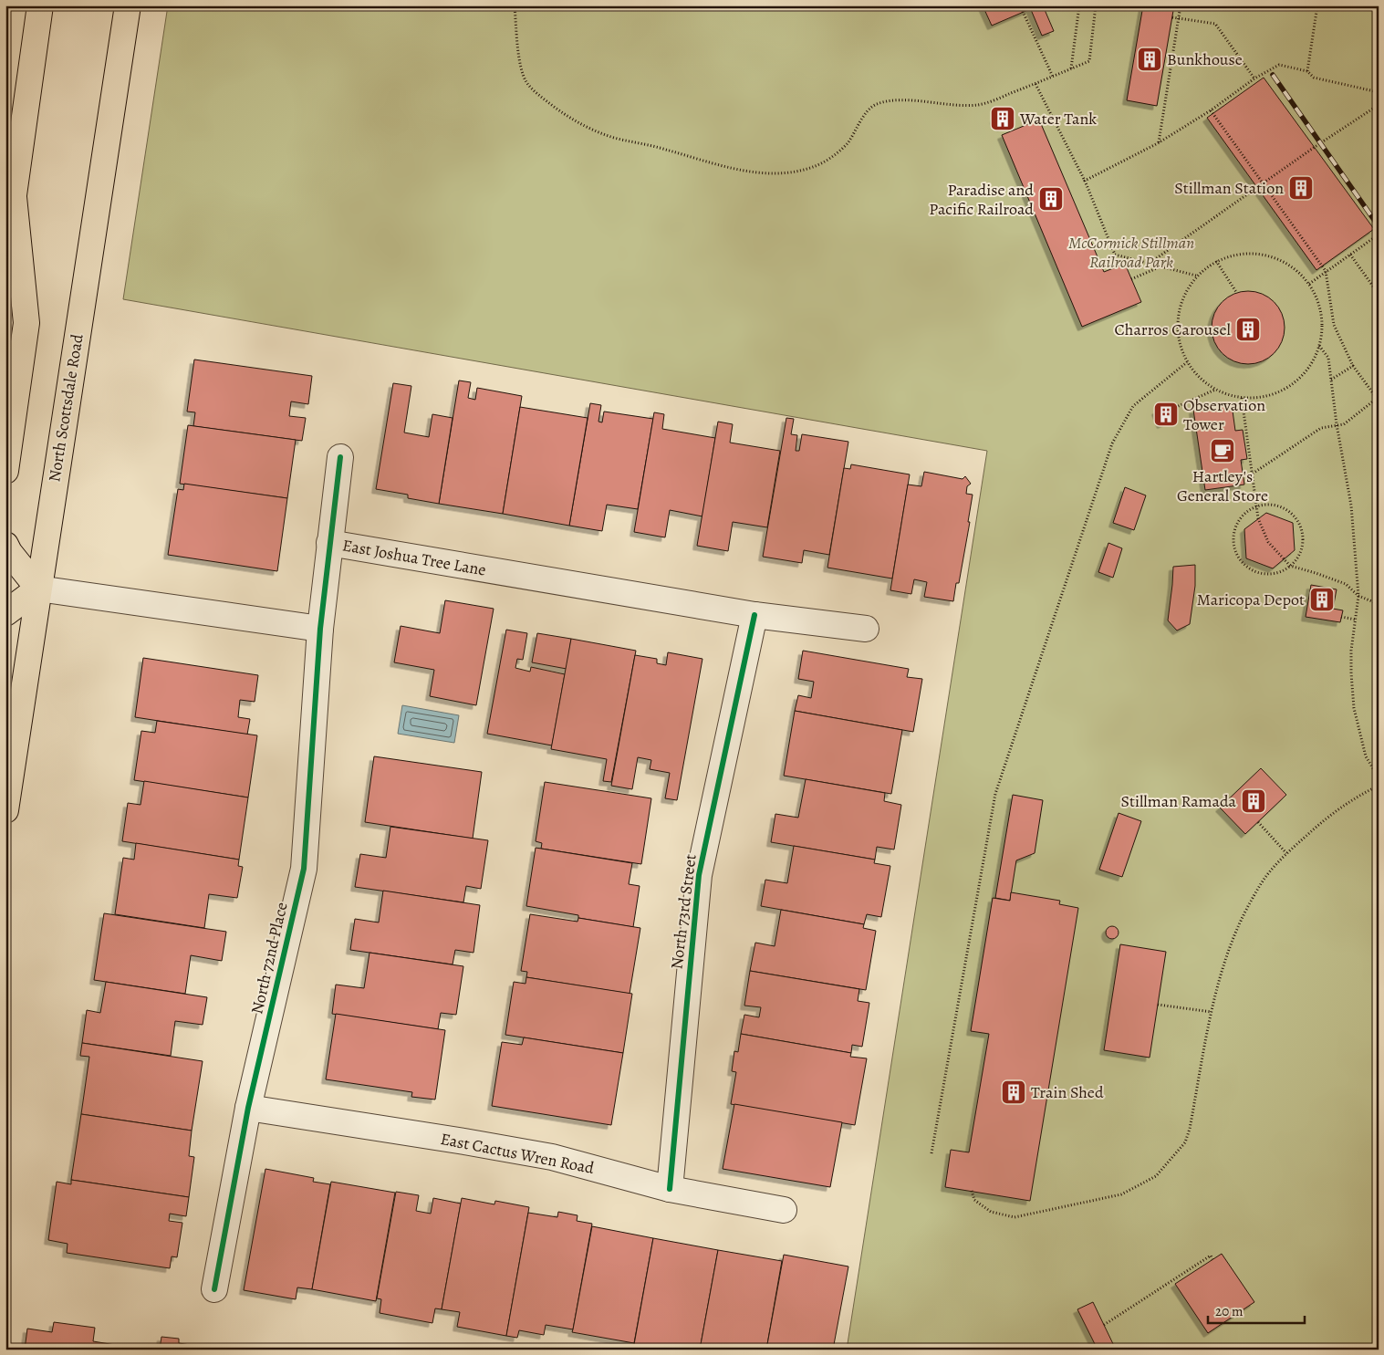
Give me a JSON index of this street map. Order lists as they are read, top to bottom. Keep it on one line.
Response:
{"streets":{"main road":["North Scottsdale Road"],"street":["East Joshua Tree Lane","North 73rd Street","North 72nd Place","East Cactus Wren Road"]},"crossings":[["East Joshua Tree Lane","North 73rd Street"],["East Joshua Tree Lane","North 72nd Place"],["North 73rd Street","East Cactus Wren Road"],["North 72nd Place","East Cactus Wren Road"]],"parks":["McCormick Stillman Railroad Park"],"places":{"building":["Bunkhouse","Water Tank","Stillman Station","Paradise and Pacific Railroad","Charros Carousel","Observation Tower","Maricopa Depot","Stillman Ramada","Train Shed"],"cafe":["Hartley's General Store"]},"scale_bar":"20 m"}
